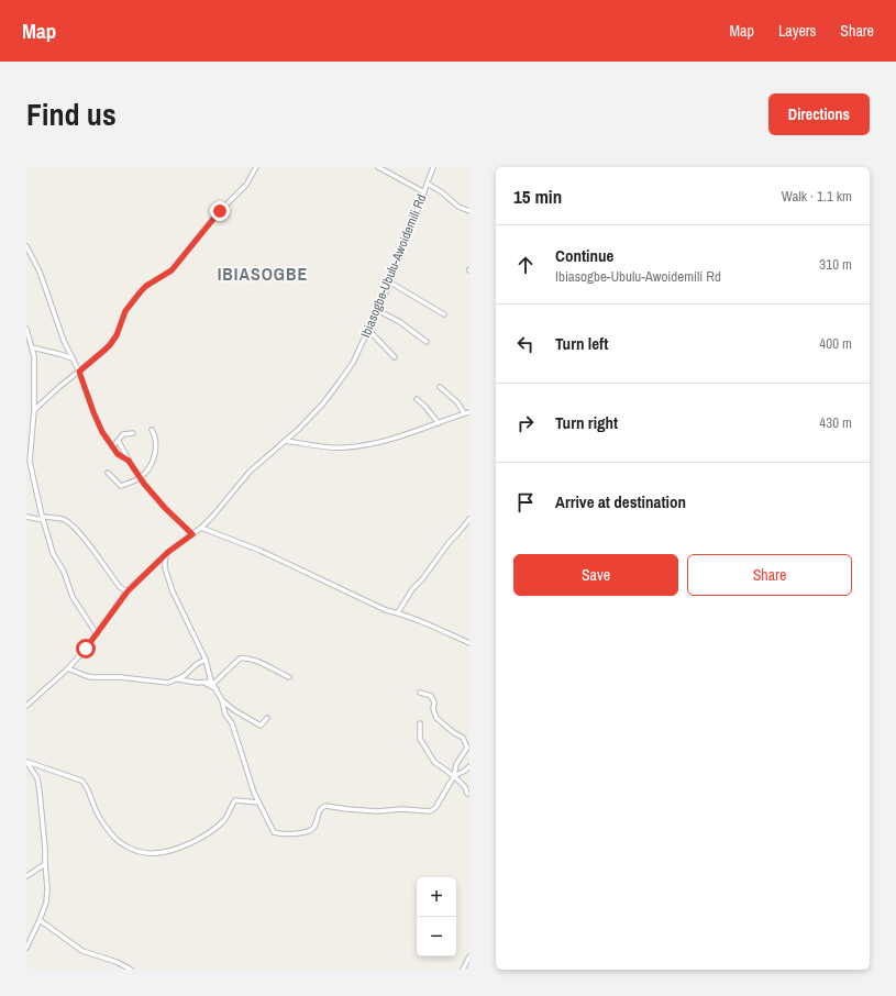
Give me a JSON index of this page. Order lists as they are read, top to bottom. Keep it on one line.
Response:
{"streets":{"street":["Ibiasogbe-Ubulu-Awoidemili Rd"]},"districts":["IBIASOGBE"],"page":{"header":"Map","nav":["Map","Layers","Share"],"title":"Find us","buttons":["Directions",["Save","Share"]],"heading":["15 min","Walk · 1.1 km"],"list":[["Continue","Ibiasogbe-Ubulu-Awoidemili Rd","310 m"],["Turn left","400 m"],["Turn right","430 m"],"Arrive at destination"],"map_buttons":["+","−"]}}
